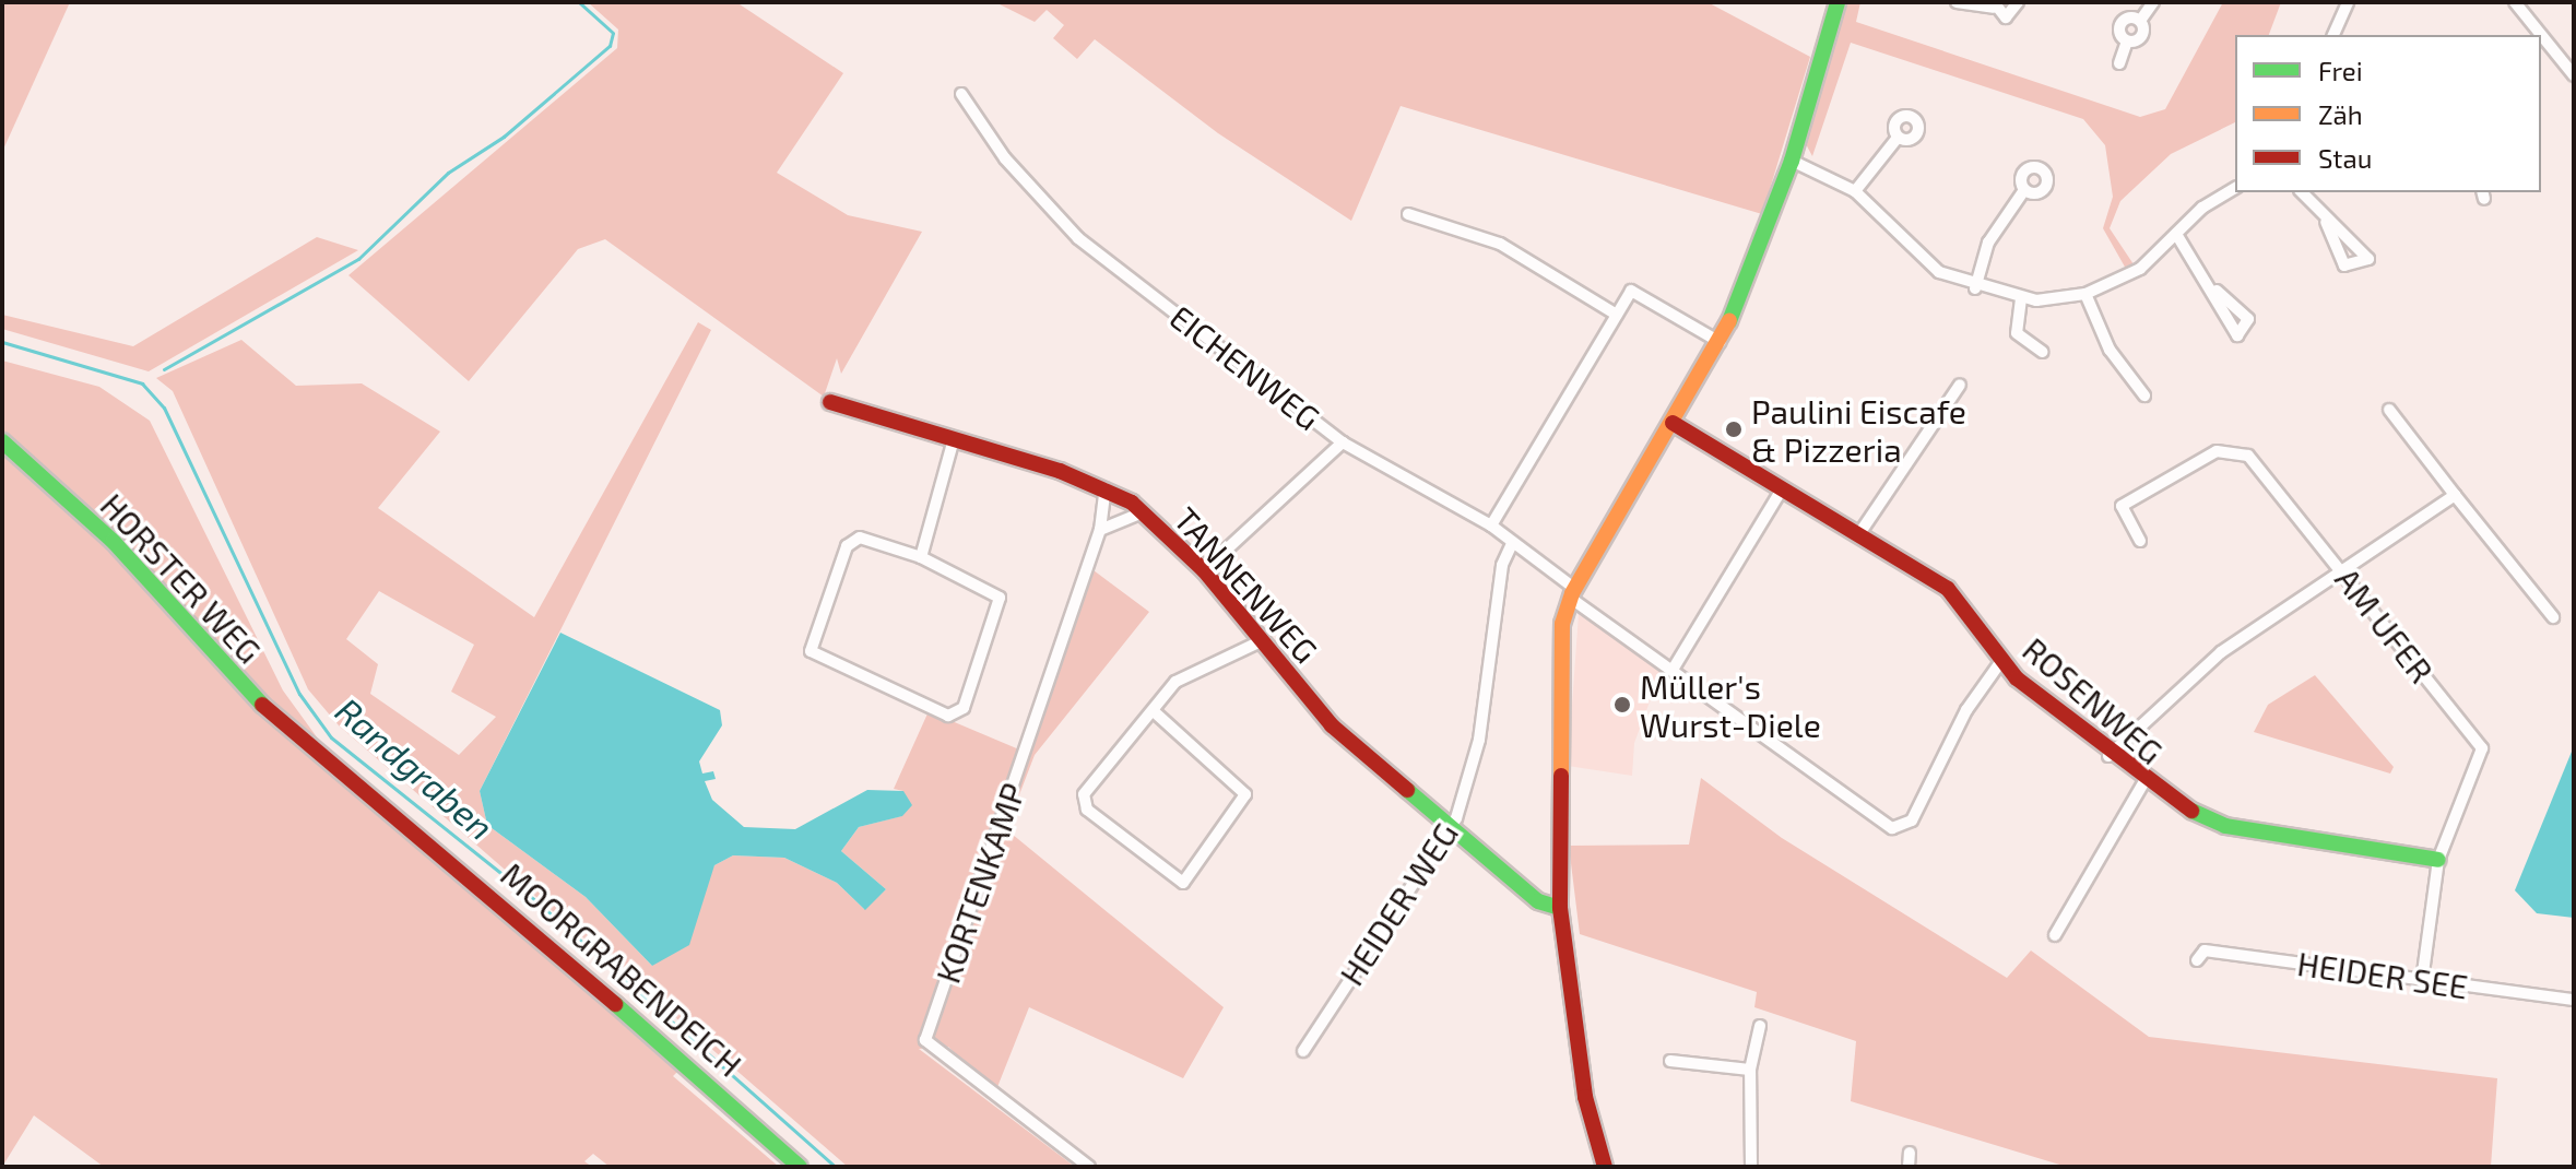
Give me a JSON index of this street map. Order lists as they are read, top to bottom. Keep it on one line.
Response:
{"streets":{"street":["EICHENWEG","HORSTER WEG","TANNENWEG","AM UFER","ROSENWEG","KORTENKAMP","HEIDER WEG","MOORGRABENDEICH","HEIDER SEE"]},"crossings":[["EICHENWEG","ROSENWEG"],["EICHENWEG","HEIDER WEG"],["HORSTER WEG","MOORGRABENDEICH"],["TANNENWEG","KORTENKAMP"],["TANNENWEG","HEIDER WEG"],["AM UFER","ROSENWEG"],["AM UFER","HEIDER SEE"]],"water":["Randgraben"],"places":["Paulini Eiscafe & Pizzeria","Müller's Wurst-Diele"],"legend":["Frei","Zäh","Stau"]}
